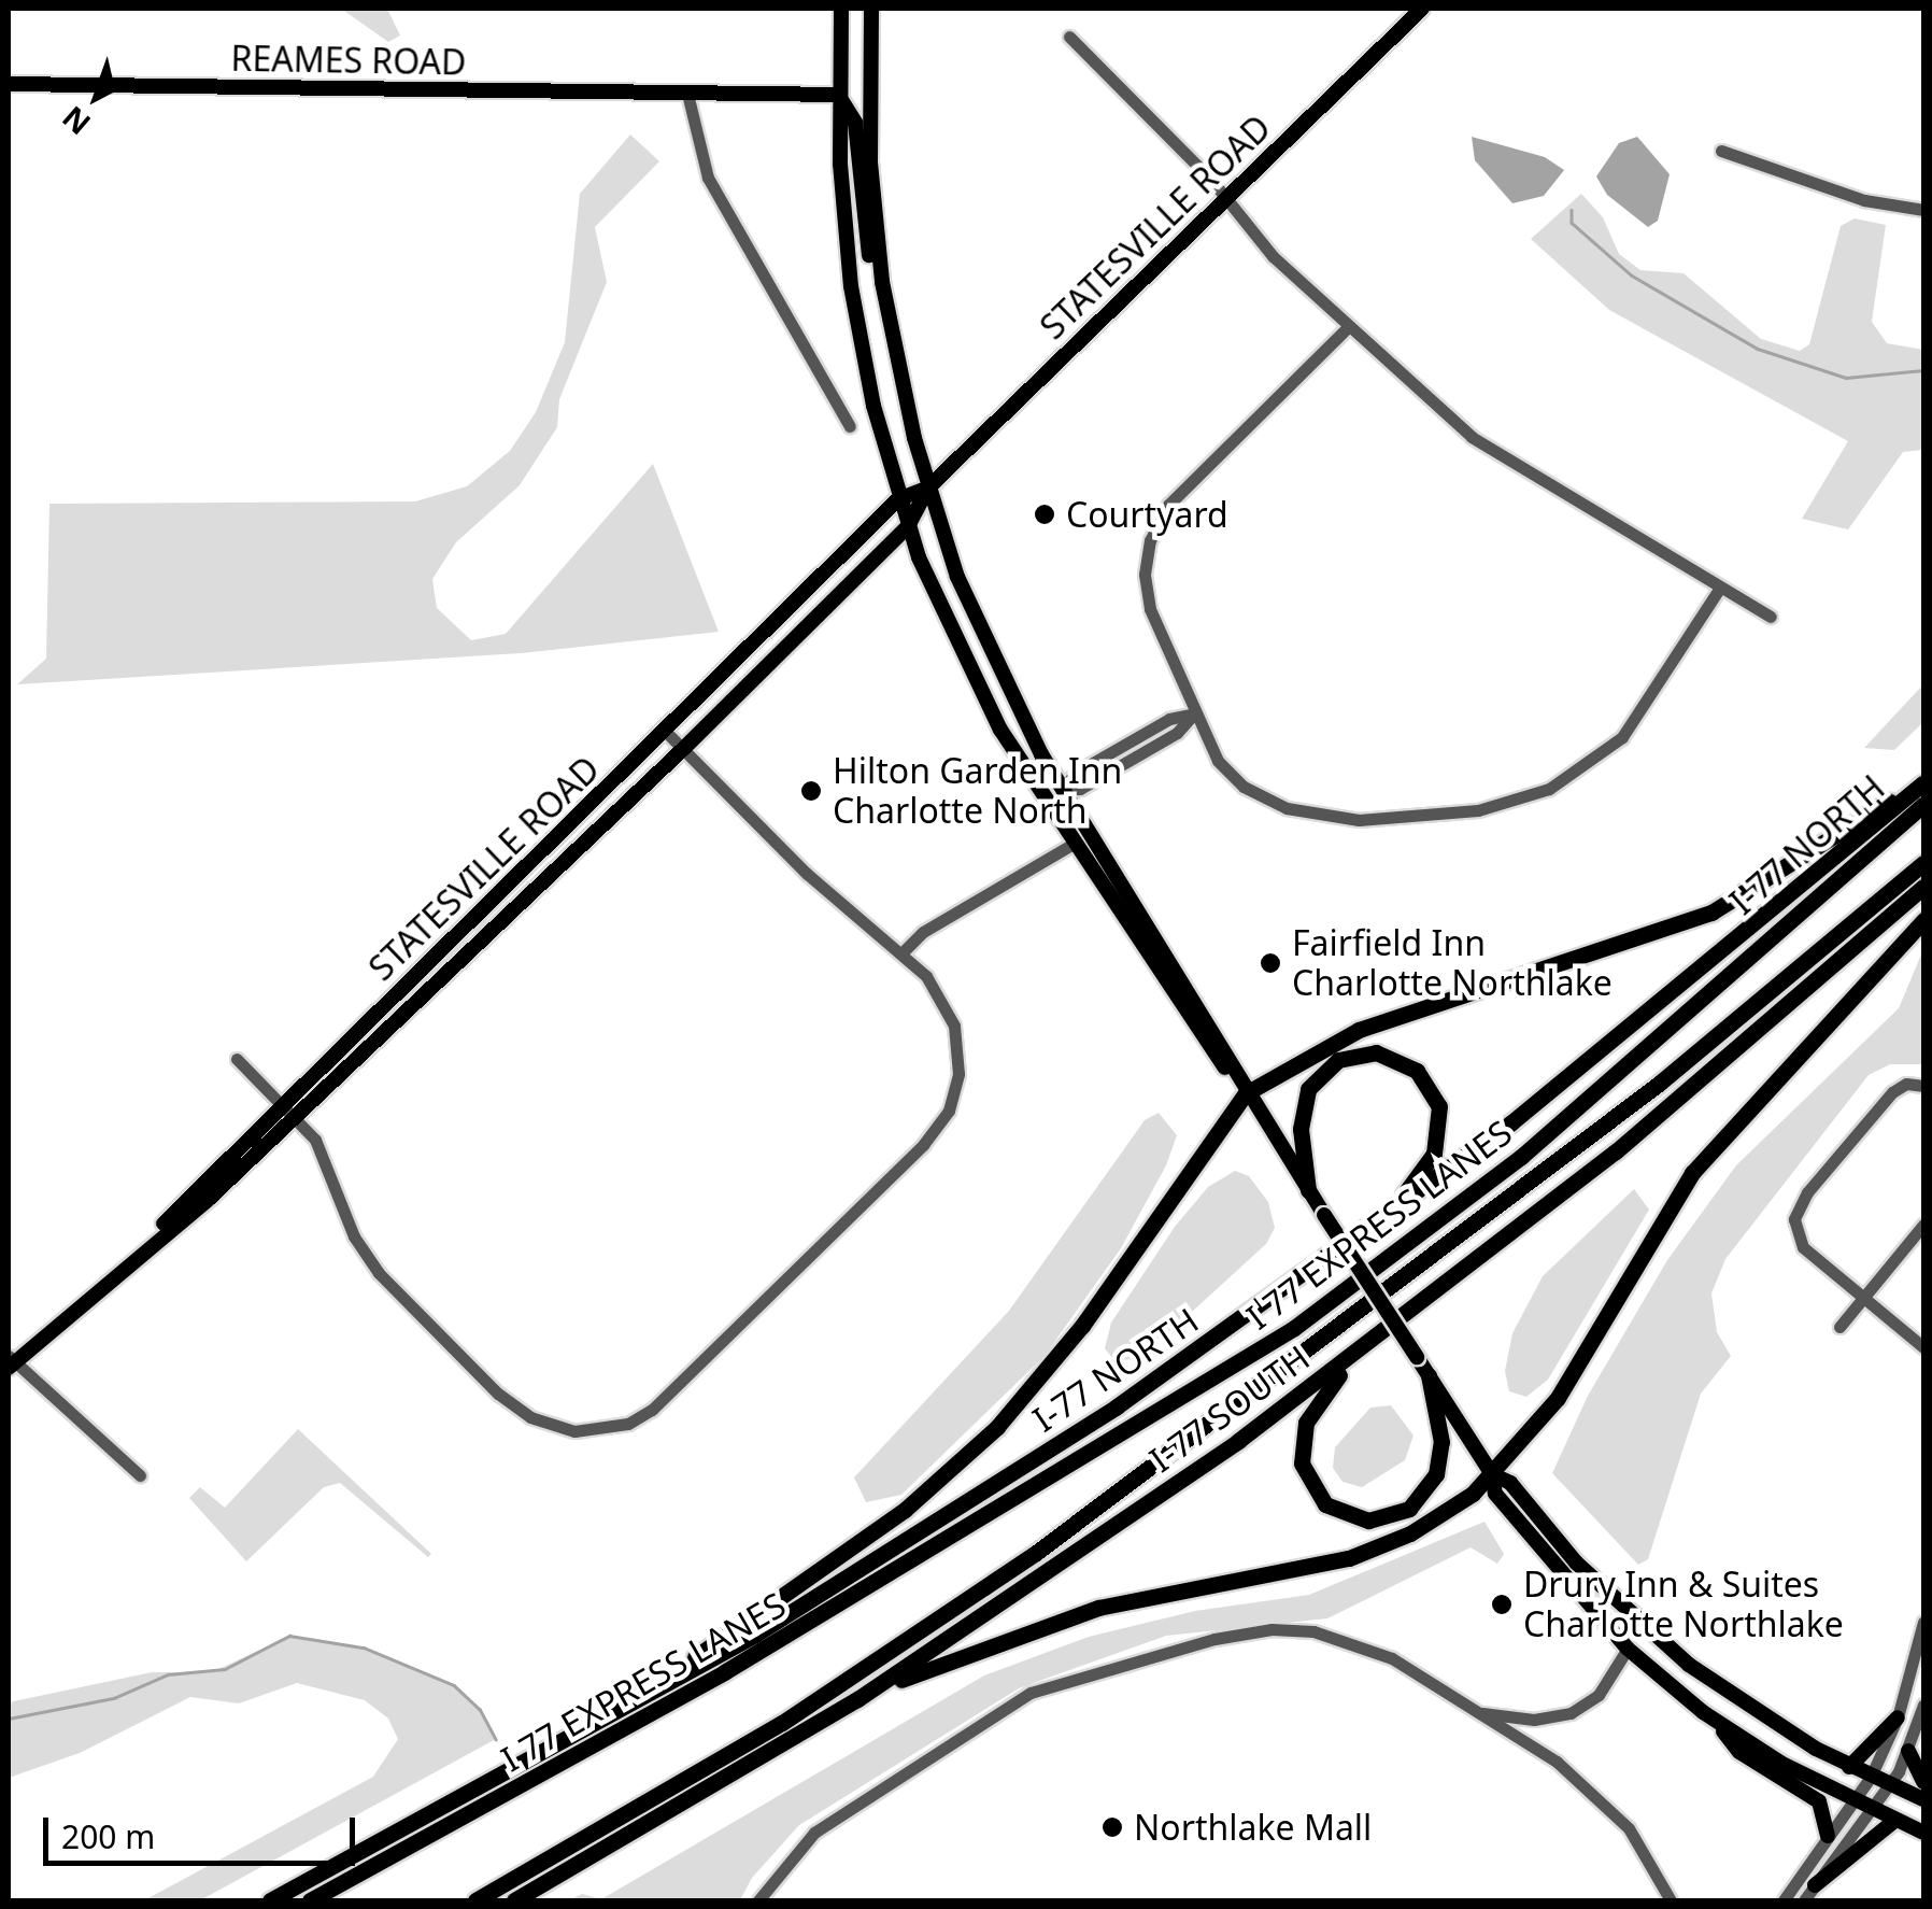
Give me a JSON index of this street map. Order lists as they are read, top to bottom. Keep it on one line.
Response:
{"streets":{"highway":["I-77 NORTH","I 77 EXPRESS LANES","I-77 SOUTH"],"main road":["REAMES ROAD","STATESVILLE ROAD"]},"places":["Courtyard","Hilton Garden Inn Charlotte North","Fairfield Inn Charlotte Northlake","Drury Inn & Suites Charlotte Northlake","Northlake Mall"],"scale_bar":"200 m","north":"bottom left"}
